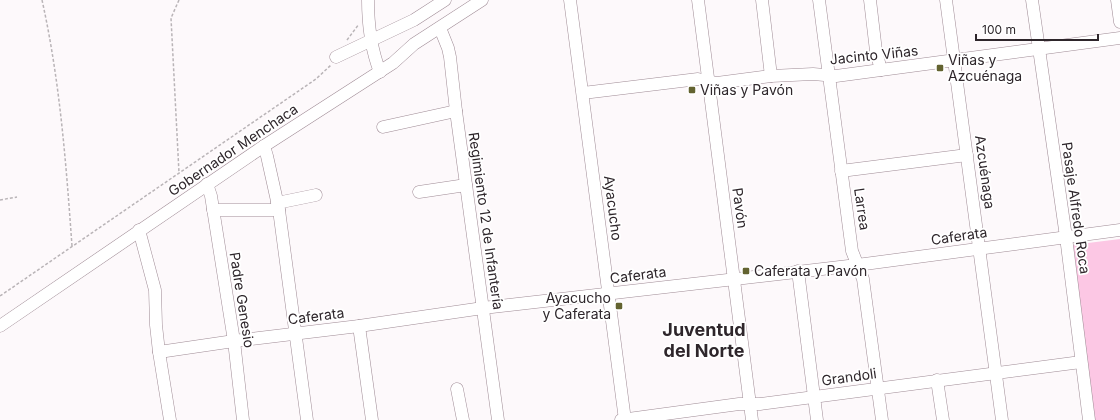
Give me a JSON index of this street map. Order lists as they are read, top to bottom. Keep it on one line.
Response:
{"streets":{"street":["Jacinto Viñas","Gobernador Menchaca","Azcuénaga","Ayacucho","Pavón","Pasaje Alfredo Roca","Larrea","Regimiento 12 de Infantería","Caferata","Padre Genesio","Grandoli"]},"crossings":[["Jacinto Viñas","Azcuénaga"],["Jacinto Viñas","Ayacucho"],["Jacinto Viñas","Pavón"],["Jacinto Viñas","Pasaje Alfredo Roca"],["Jacinto Viñas","Larrea"],["Gobernador Menchaca","Regimiento 12 de Infantería"],["Gobernador Menchaca","Padre Genesio"],["Azcuénaga","Caferata"],["Azcuénaga","Grandoli"],["Ayacucho","Caferata"],["Ayacucho","Grandoli"],["Pavón","Caferata"],["Pavón","Grandoli"],["Pasaje Alfredo Roca","Caferata"],["Pasaje Alfredo Roca","Grandoli"],["Larrea","Caferata"],["Larrea","Grandoli"],["Regimiento 12 de Infantería","Caferata"],["Caferata","Padre Genesio"]],"districts":["Juventud del Norte"],"places":{"transit":["Viñas y Azcuénaga","Viñas y Pavón","Caferata y Pavón","Ayacucho y Caferata"]},"scale_bar":"100 m"}
